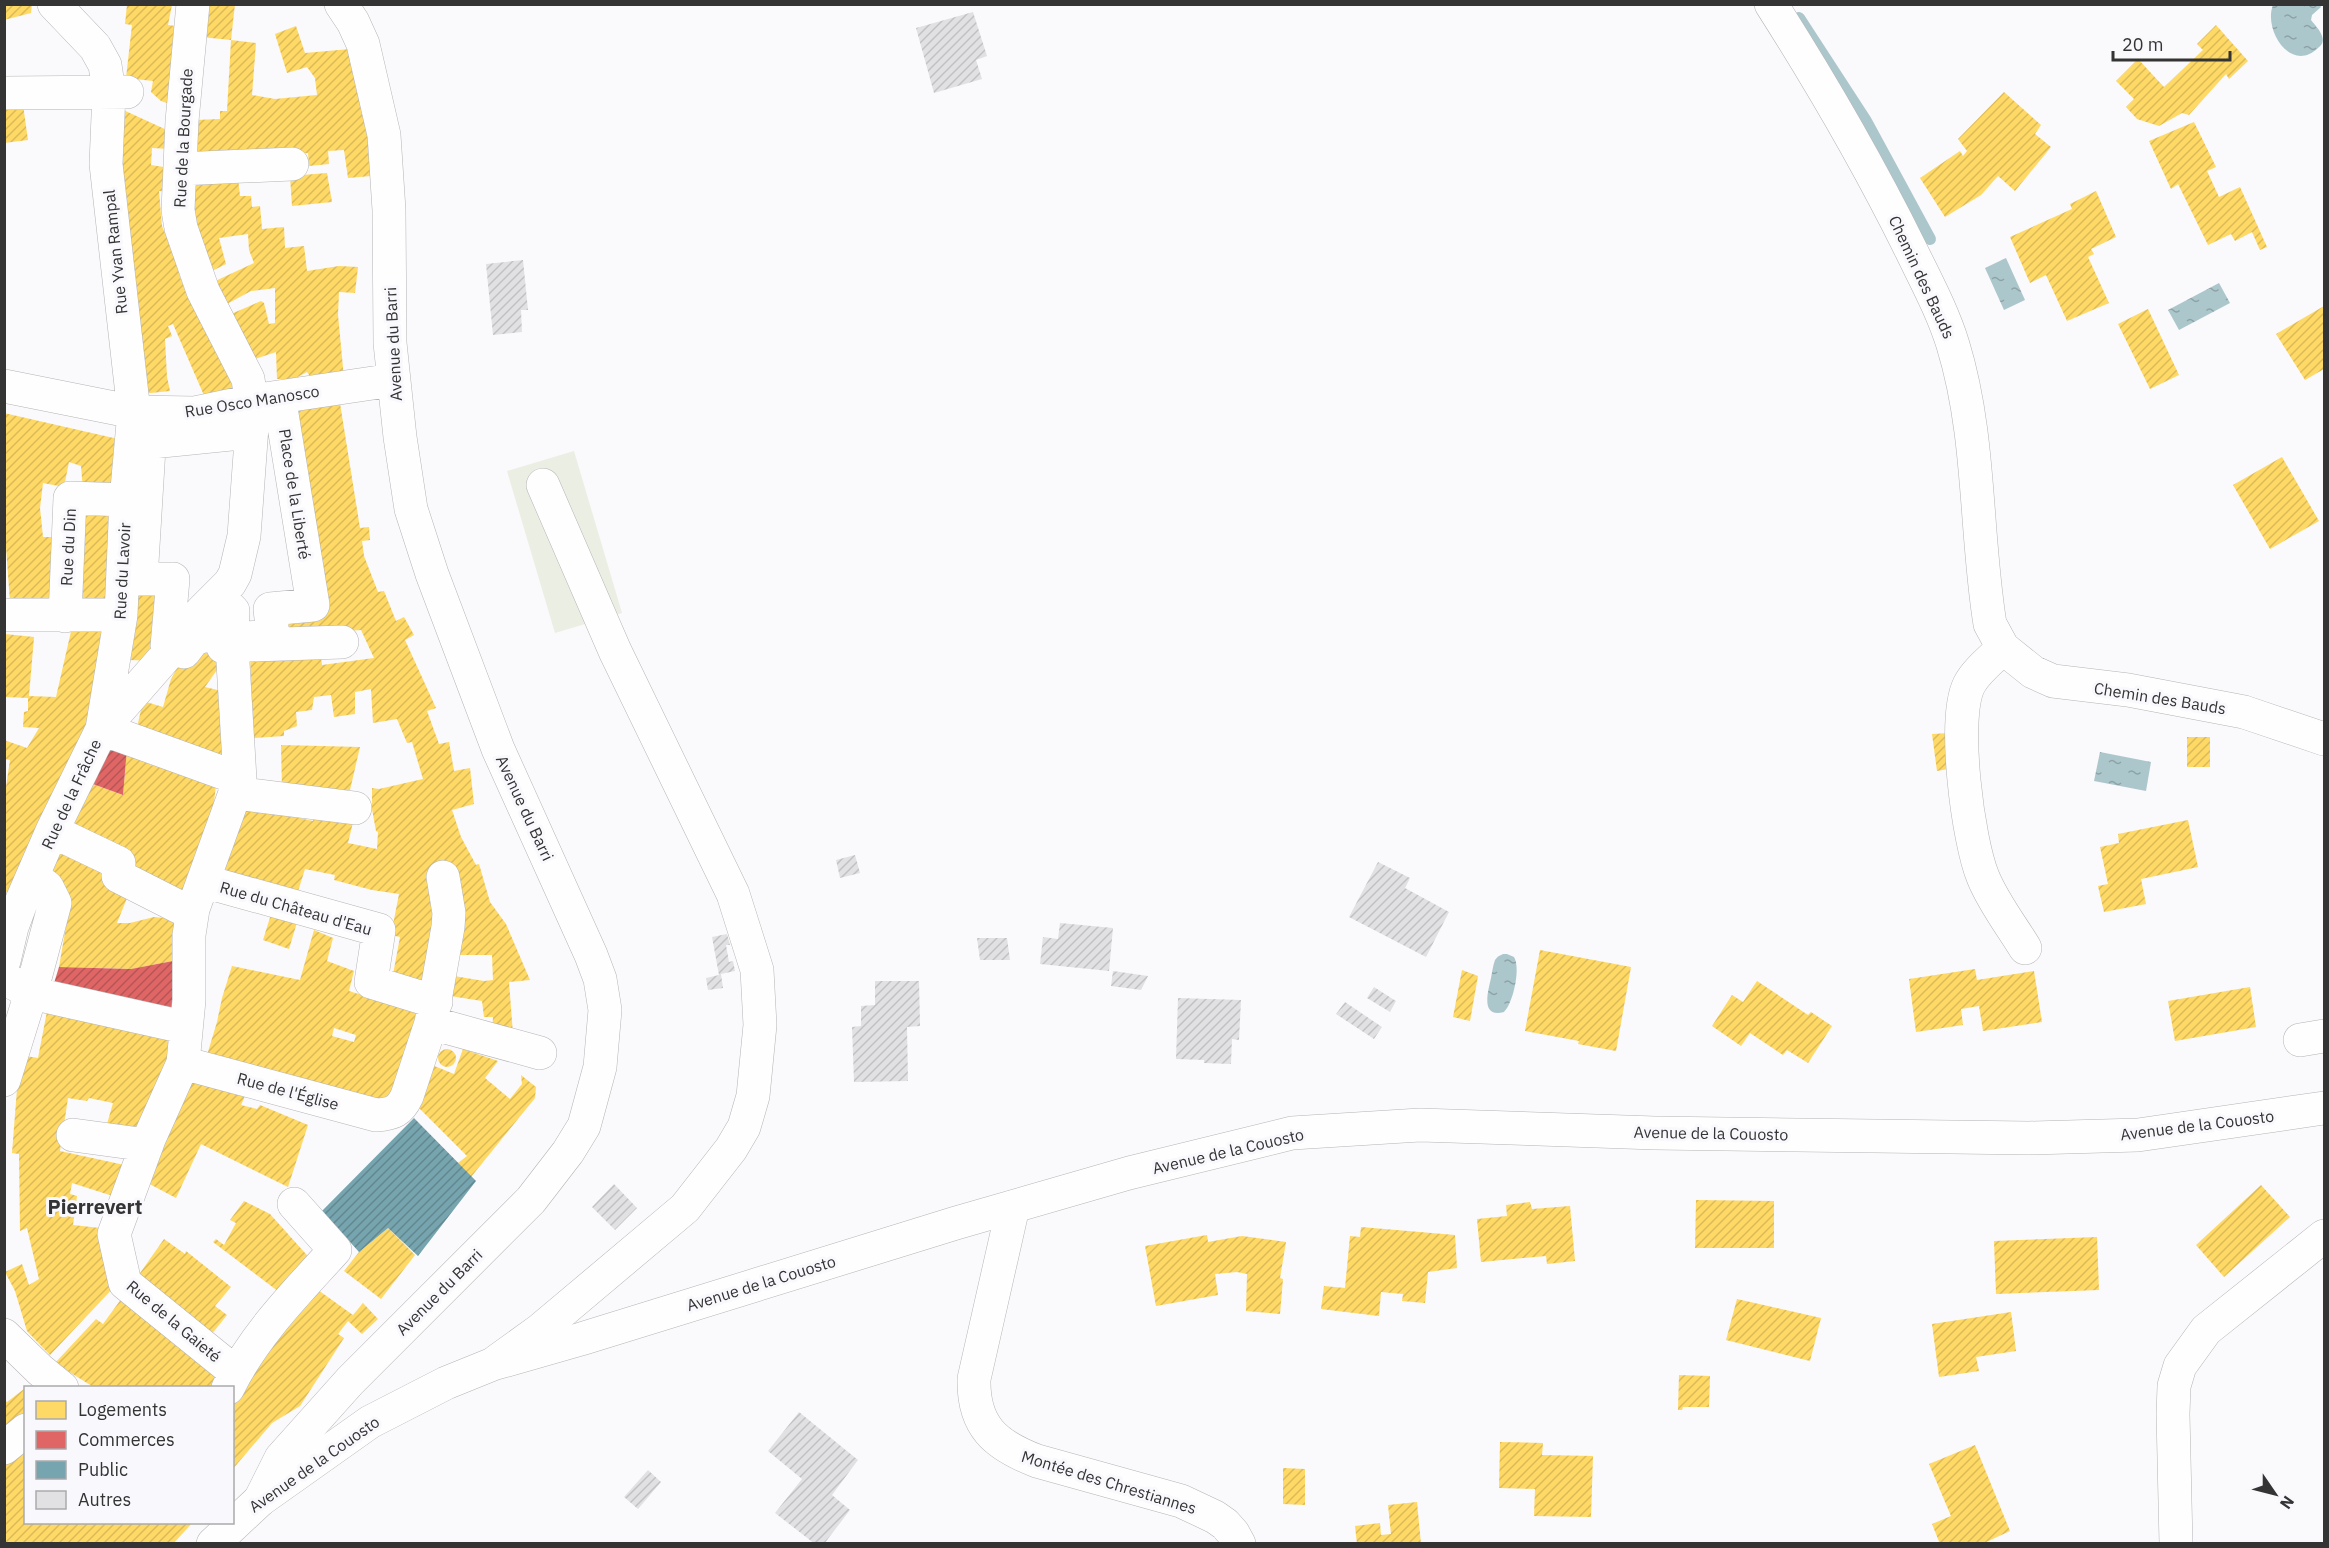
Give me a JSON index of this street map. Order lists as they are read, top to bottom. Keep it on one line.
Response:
{"streets":{"street":["Rue de la Bourgade","Rue Yvan Rampal","Chemin des Bauds","Avenue du Barri","Rue Osco Manosco","Place de la Liberté","Rue du Din","Rue du Lavoir","Rue de la Frâche","Rue du Château d'Eau","Rue de l'Église","Avenue de la Couosto","Rue de la Gaieté","Montée des Chrestiannes"]},"crossings":[["Rue de la Bourgade","Rue Osco Manosco"],["Rue de la Bourgade","Place de la Liberté"],["Rue de la Bourgade","Rue de la Frâche"],["Rue Yvan Rampal","Rue Osco Manosco"],["Rue Yvan Rampal","Rue du Lavoir"],["Avenue du Barri","Rue Osco Manosco"],["Avenue du Barri","Avenue de la Couosto"],["Rue Osco Manosco","Place de la Liberté"],["Rue Osco Manosco","Rue du Lavoir"],["Place de la Liberté","Rue de la Frâche"],["Rue du Din","Rue du Lavoir"],["Rue du Lavoir","Rue de la Frâche"],["Rue de la Frâche","Rue de l'Église"],["Rue du Château d'Eau","Rue de l'Église"],["Rue du Château d'Eau","Rue de la Gaieté"],["Rue de l'Église","Rue de la Gaieté"],["Avenue de la Couosto","Montée des Chrestiannes"]],"districts":["Pierrevert"],"legend":["Logements","Commerces","Public","Autres"],"scale_bar":"20 m","north":"bottom right"}
